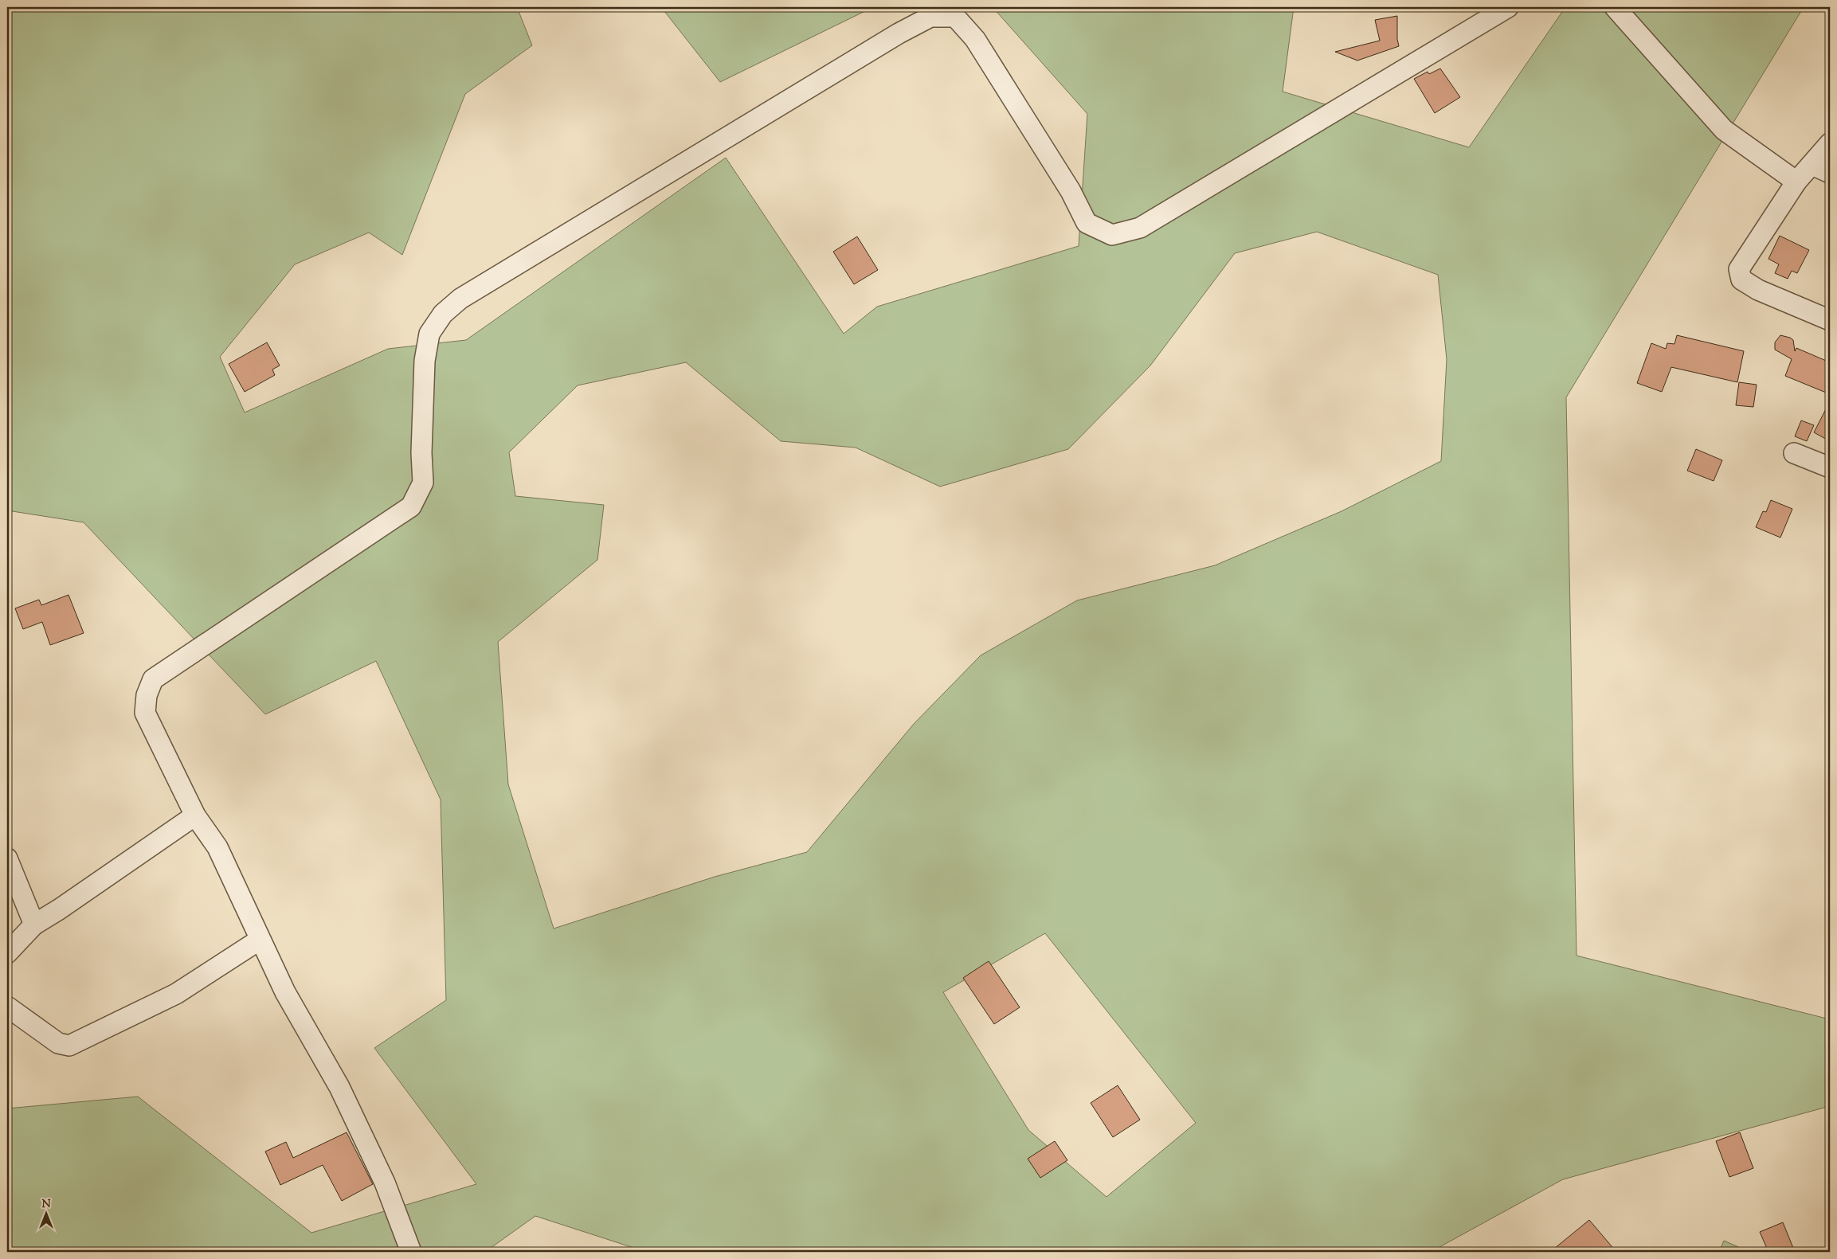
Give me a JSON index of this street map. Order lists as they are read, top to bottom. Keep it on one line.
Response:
{"north":"top"}
